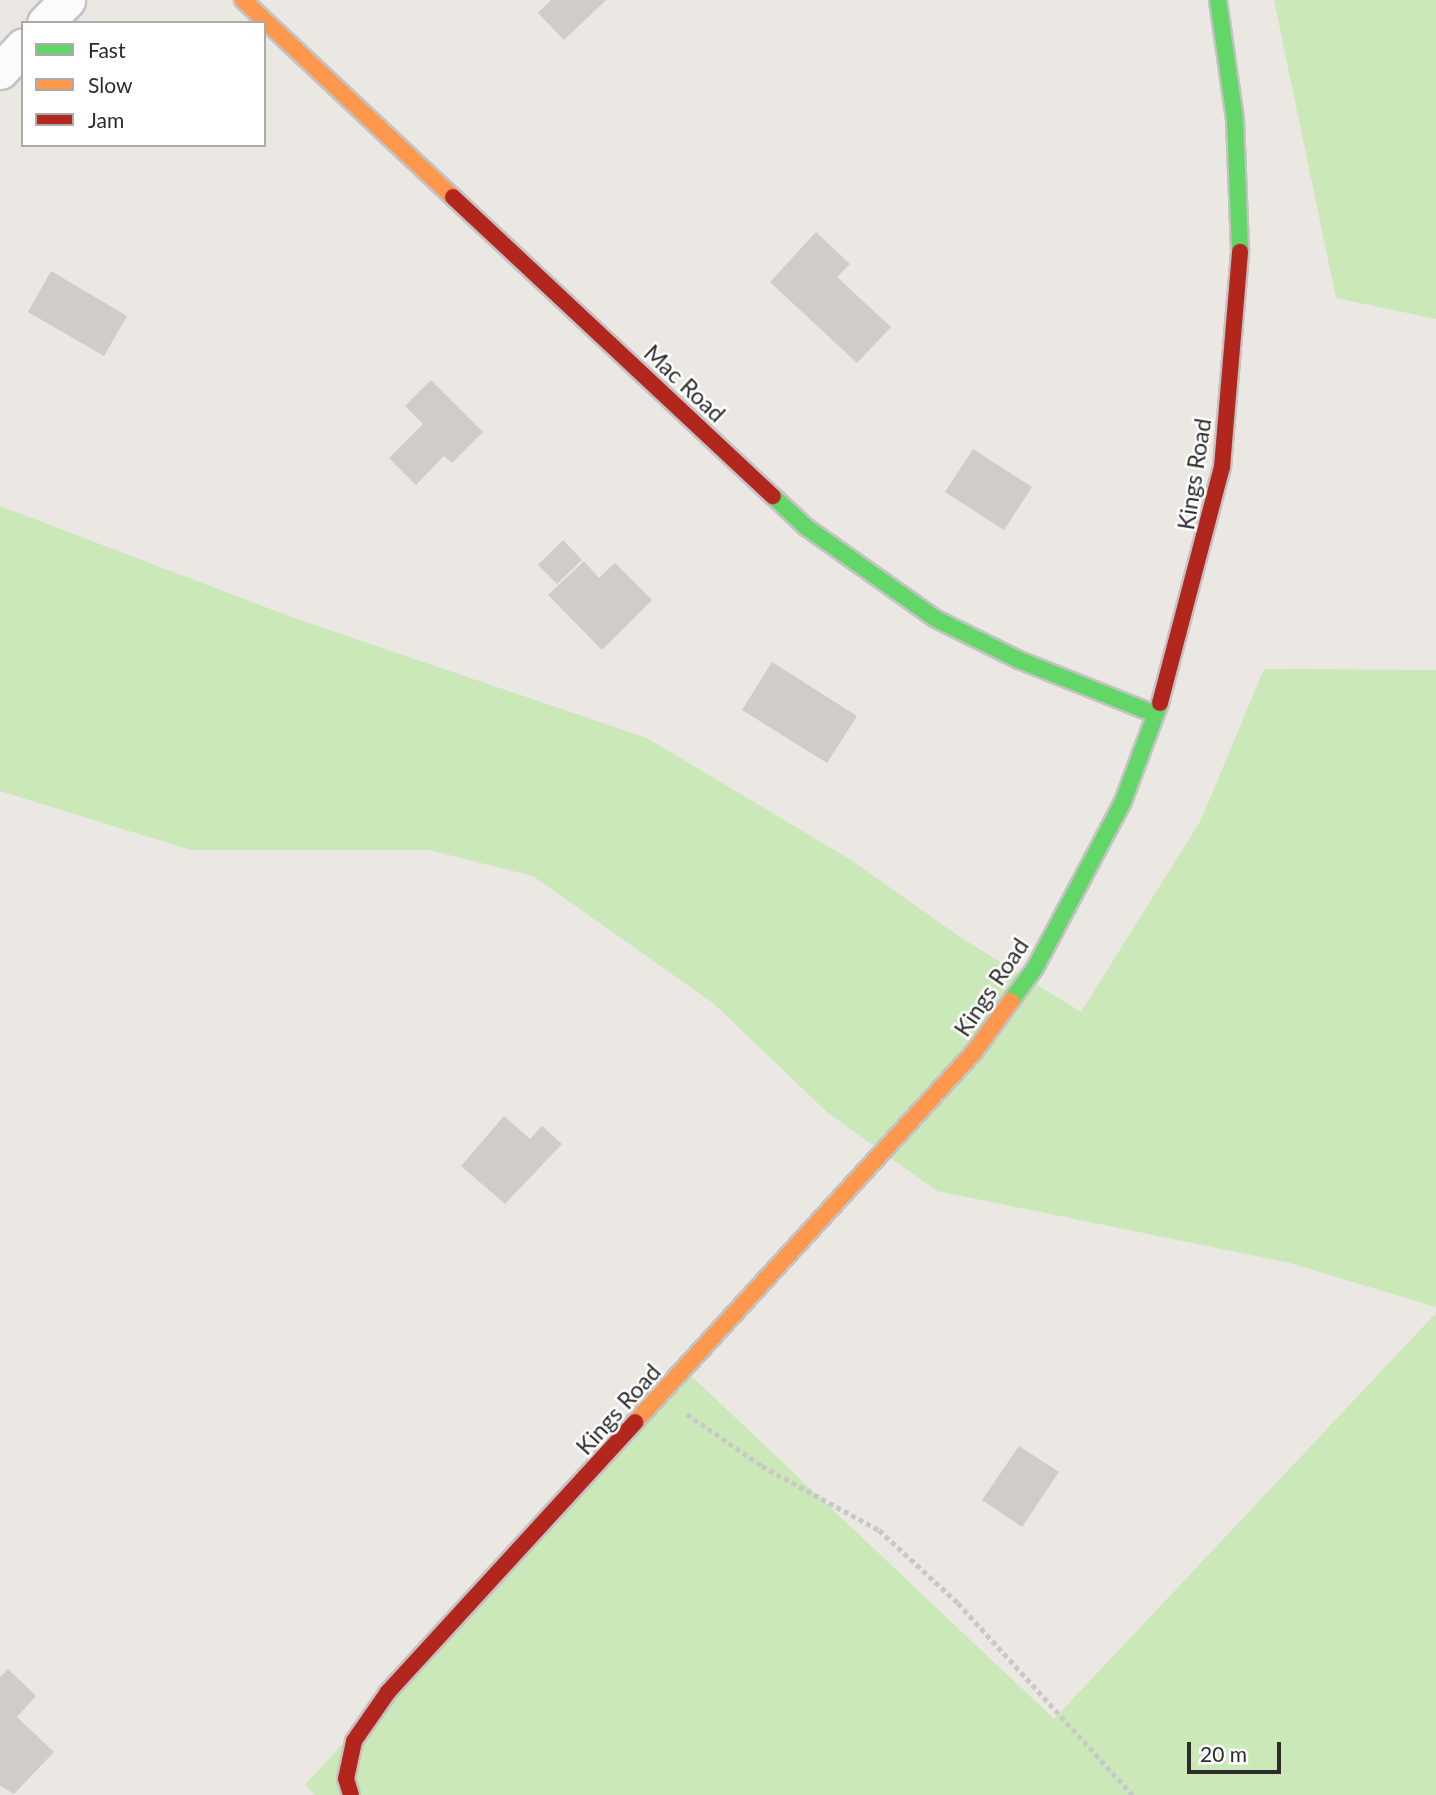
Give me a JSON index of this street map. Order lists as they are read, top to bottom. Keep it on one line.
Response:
{"streets":{"street":["Mac Road","Kings Road"]},"crossings":[["Mac Road","Kings Road"]],"legend":["Fast","Slow","Jam"],"scale_bar":"20 m"}
